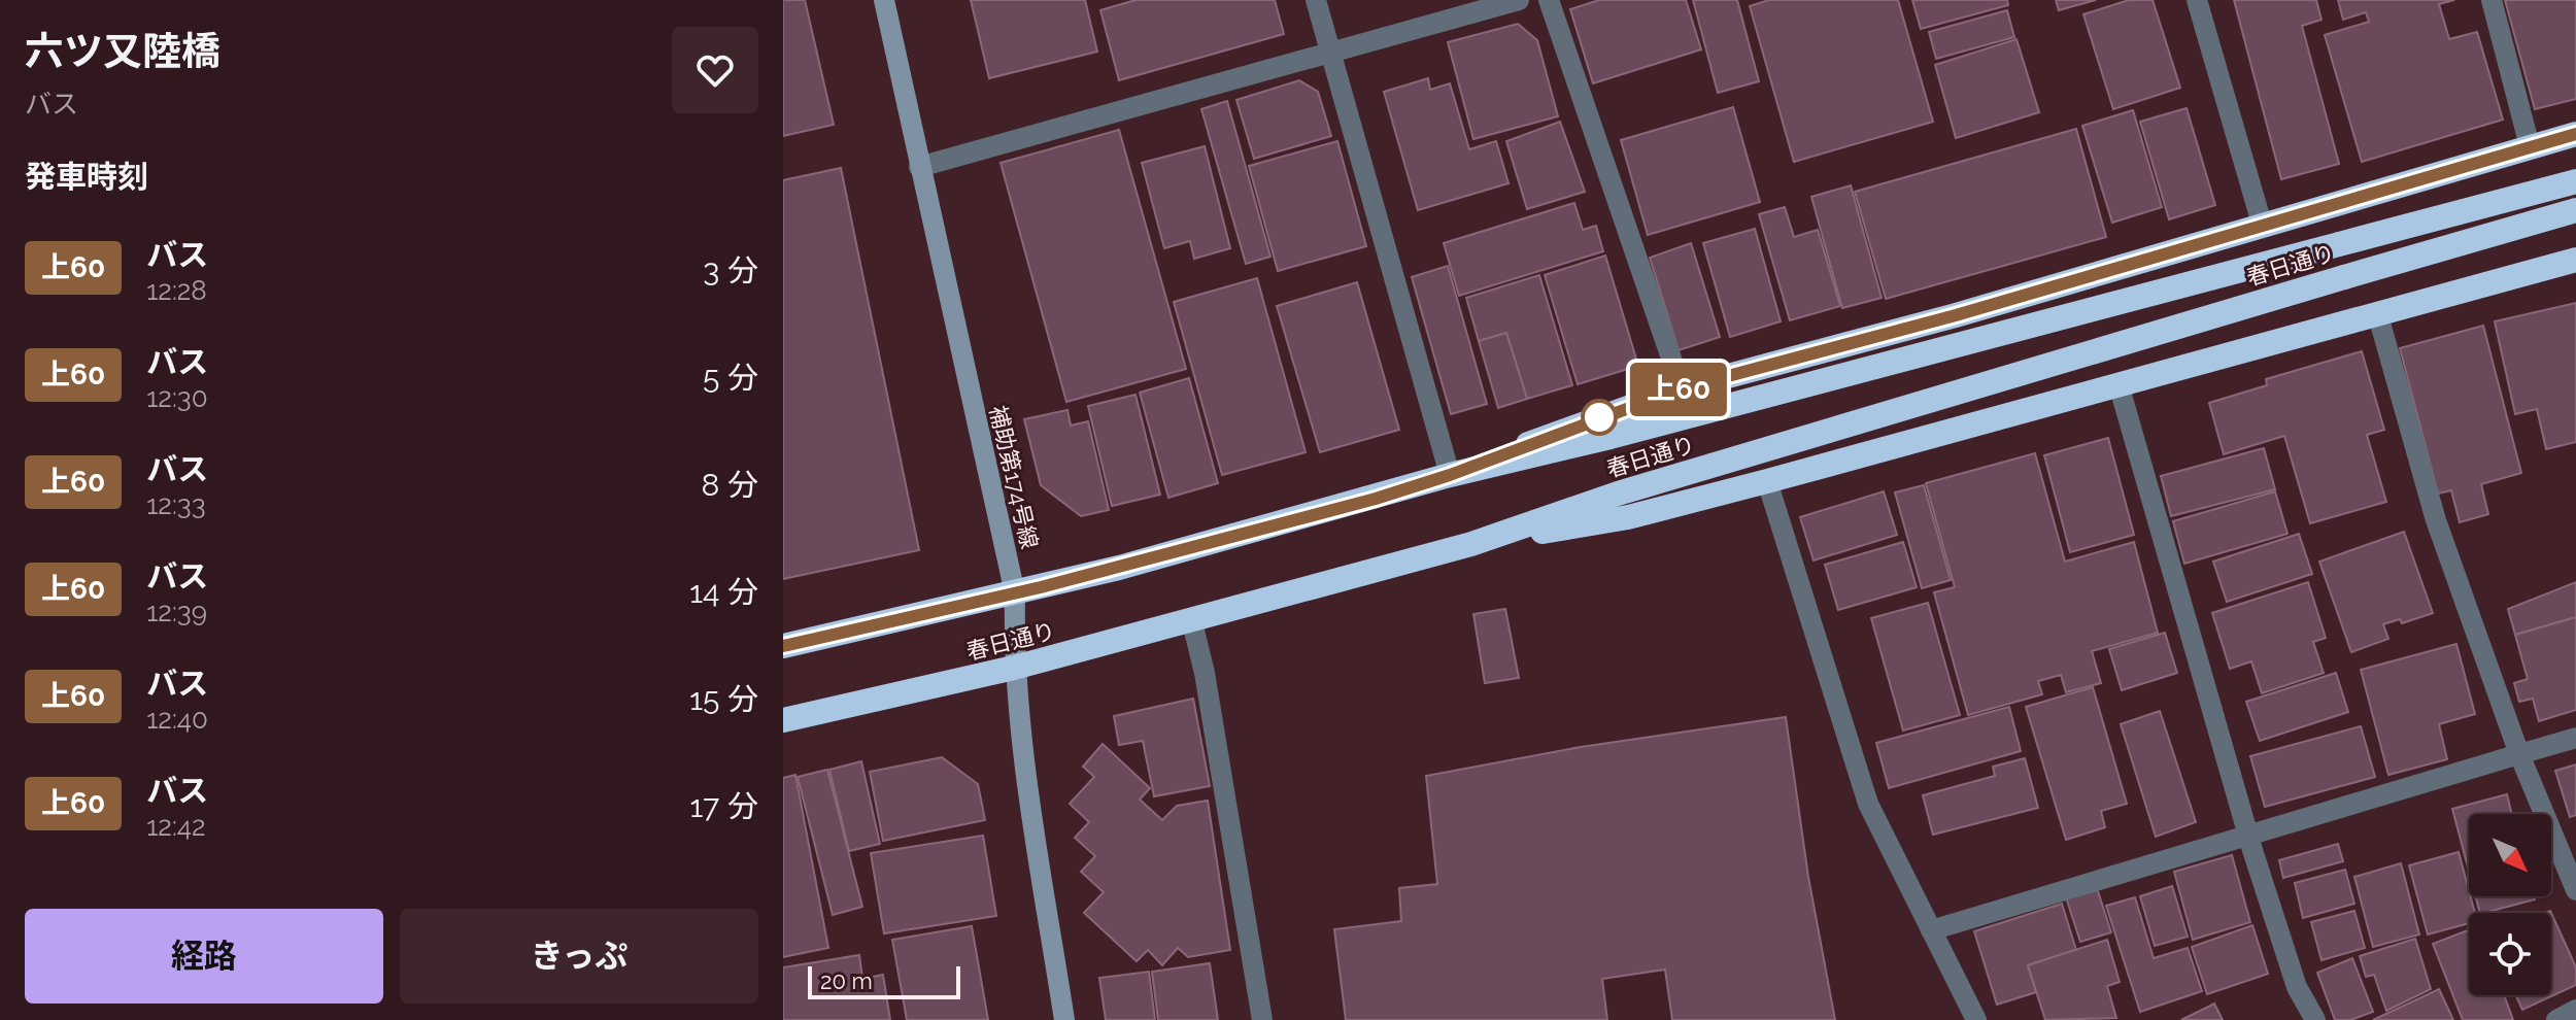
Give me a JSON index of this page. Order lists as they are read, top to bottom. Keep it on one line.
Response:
{"streets":{"highway":["春日通り"],"street":["補助第174号線"]},"crossings":[["春日通り","補助第174号線"]],"lines":["bus line 上60"],"scale_bar":"20 m","north":"bottom right","page":{"heading":[["六ツ又陸橋","バス"],"発車時刻"],"on_map":"上60","list":[{"mark":"上60","name":"バス","note":"12:28","value":"3 分"},{"mark":"上60","name":"バス","note":"12:30","value":"5 分"},{"mark":"上60","name":"バス","note":"12:33","value":"8 分"},{"mark":"上60","name":"バス","note":"12:39","value":"14 分"},{"mark":"上60","name":"バス","note":"12:40","value":"15 分"},{"mark":"上60","name":"バス","note":"12:42","value":"17 分"}],"buttons":["経路","きっぷ"],"scale":"20 m"}}
